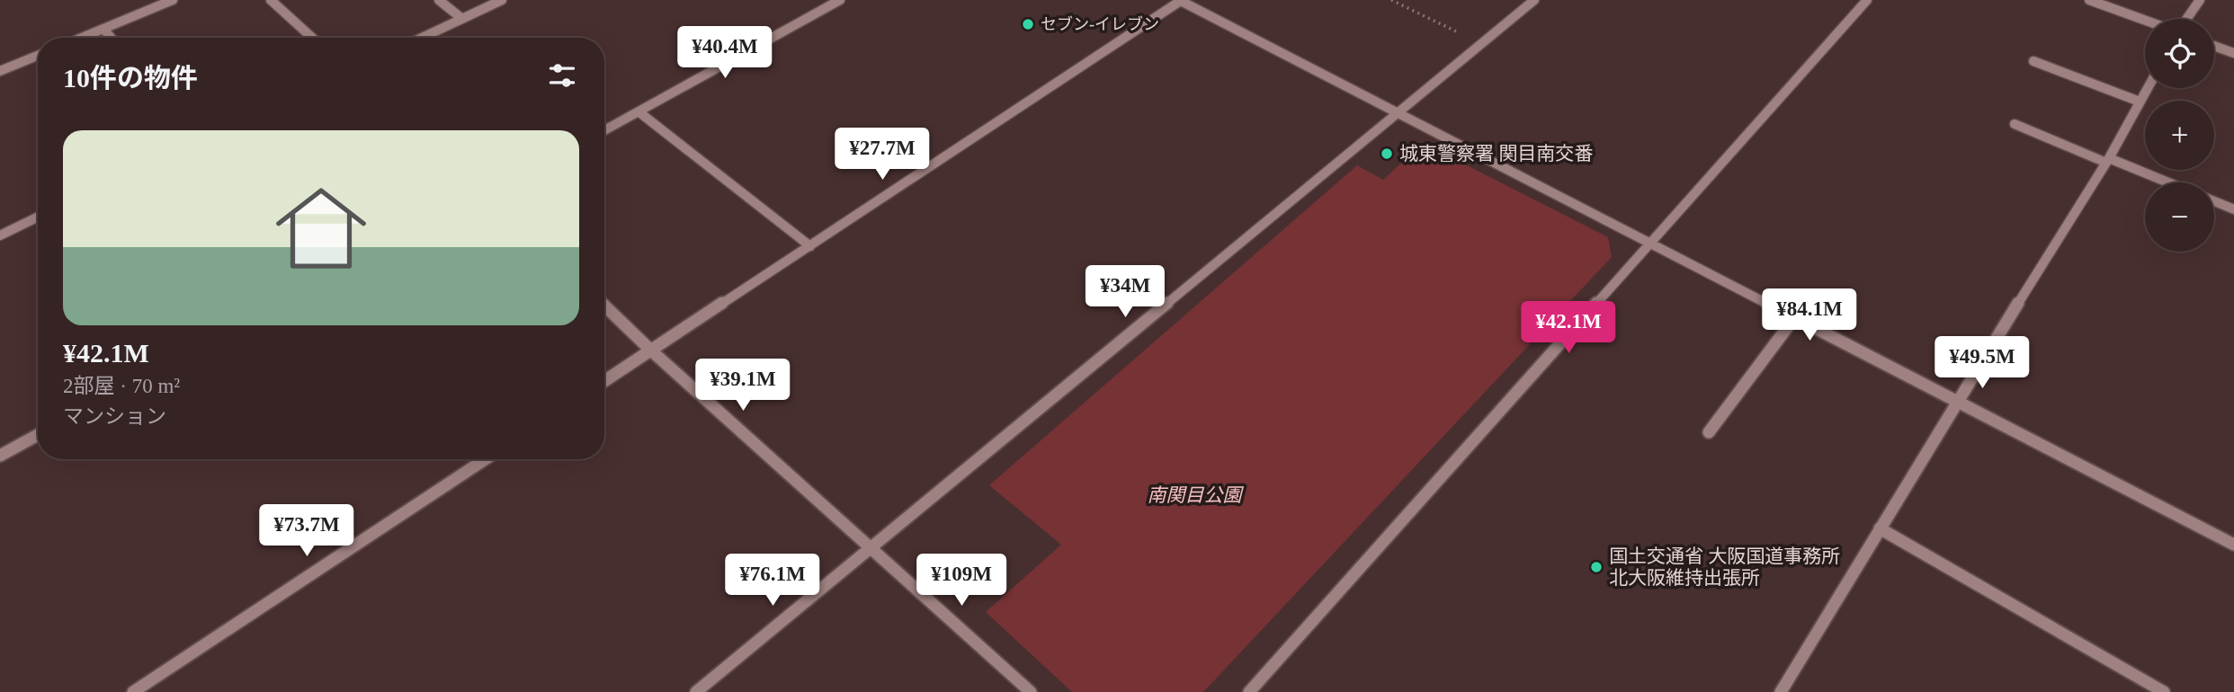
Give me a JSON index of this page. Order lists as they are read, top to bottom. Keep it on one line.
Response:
{"parks":["南関目公園"],"places":["セブン-イレブン","城東警察署 関目南交番","国土交通省 大阪国道事務所 北大阪維持出張所"],"page":{"map_buttons":["+","−"],"price":["¥40.4M","¥27.7M","¥34M","¥84.1M","¥42.1M","¥49.5M","¥39.1M","¥73.7M","¥76.1M","¥109M"],"heading":"10件の物件","list":[{"name":"¥42.1M","note":"2部屋 · 70 m² · マンション"}]}}
